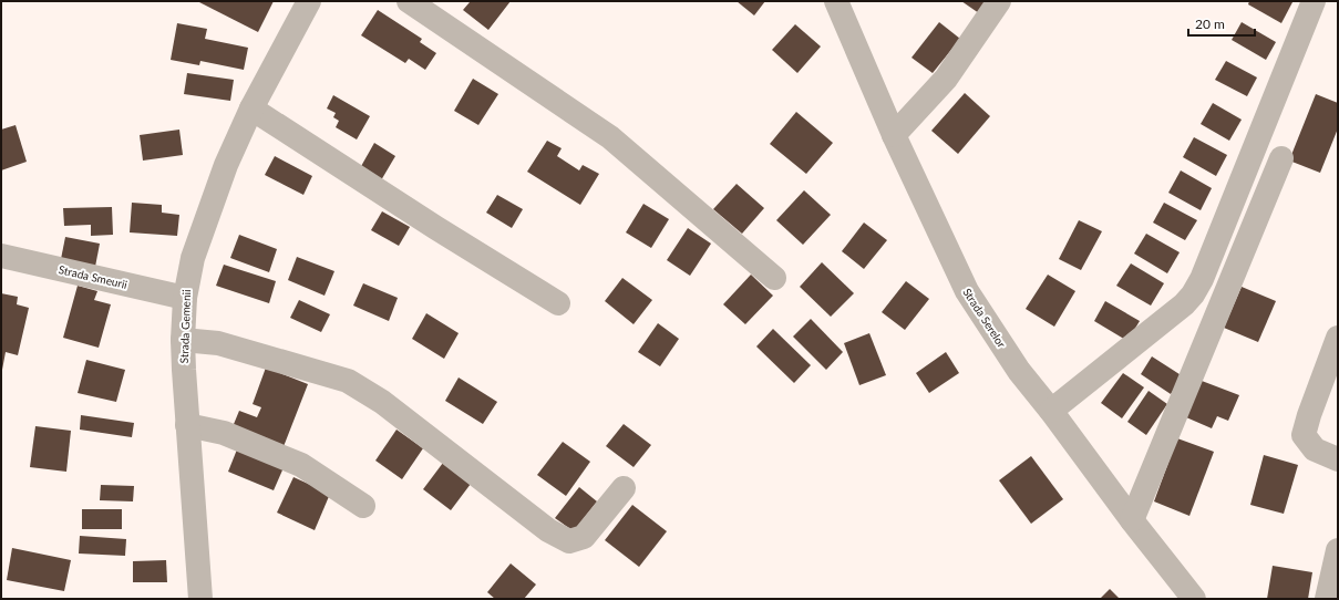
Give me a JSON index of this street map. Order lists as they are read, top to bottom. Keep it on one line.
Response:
{"streets":{"street":["Strada Smeurii","Strada Serelor","Strada Gemenii"]},"crossings":[["Strada Smeurii","Strada Gemenii"]],"scale_bar":"20 m"}
